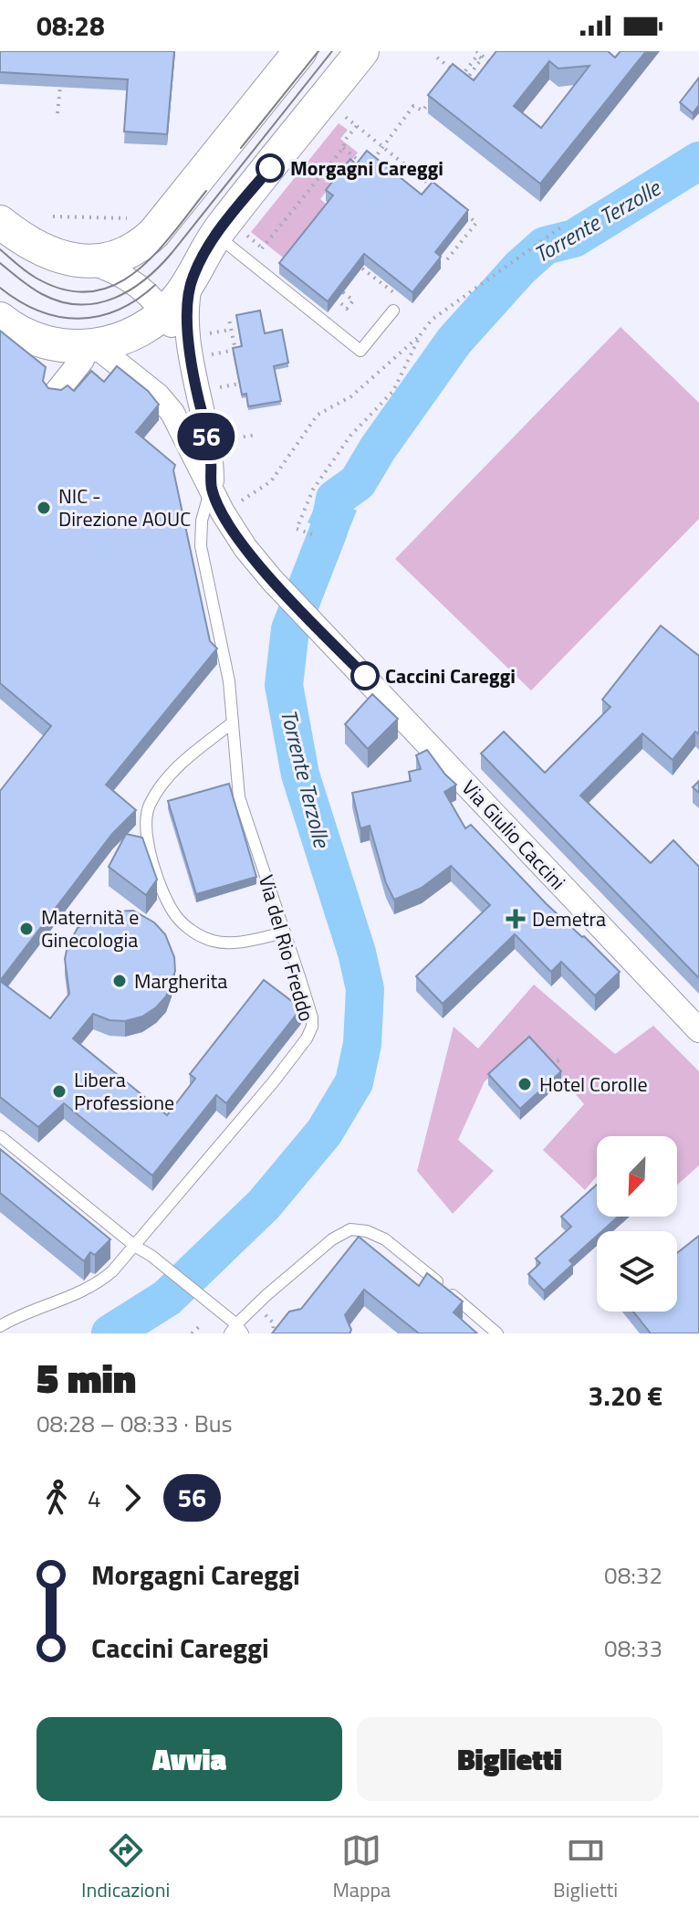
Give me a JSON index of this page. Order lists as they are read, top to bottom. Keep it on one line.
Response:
{"streets":{"street":["Via Giulio Caccini"],"lane":["Via del Rio Freddo"]},"crossings":[["Via Giulio Caccini","Via del Rio Freddo"]],"water":["Torrente Terzolle"],"places":{"other":["Morgagni Careggi","NIC - Direzione AOUC","Caccini Careggi","Maternità e Ginecologia","Margherita","Hotel Corolle","Libera Professione"],"health":["Demetra"]},"lines":["bus line 56"],"north":"bottom left","page":{"status":"08:28","on_map":"56","heading":["5 min","08:28 – 08:33 · Bus","3.20 €"],"legs":["4","56"],"list":[{"name":"Morgagni Careggi","value":"08:32"},{"name":"Caccini Careggi","value":"08:33"}],"buttons":["Avvia","Biglietti"],"tabs":["Indicazioni","Mappa","Biglietti"]}}
